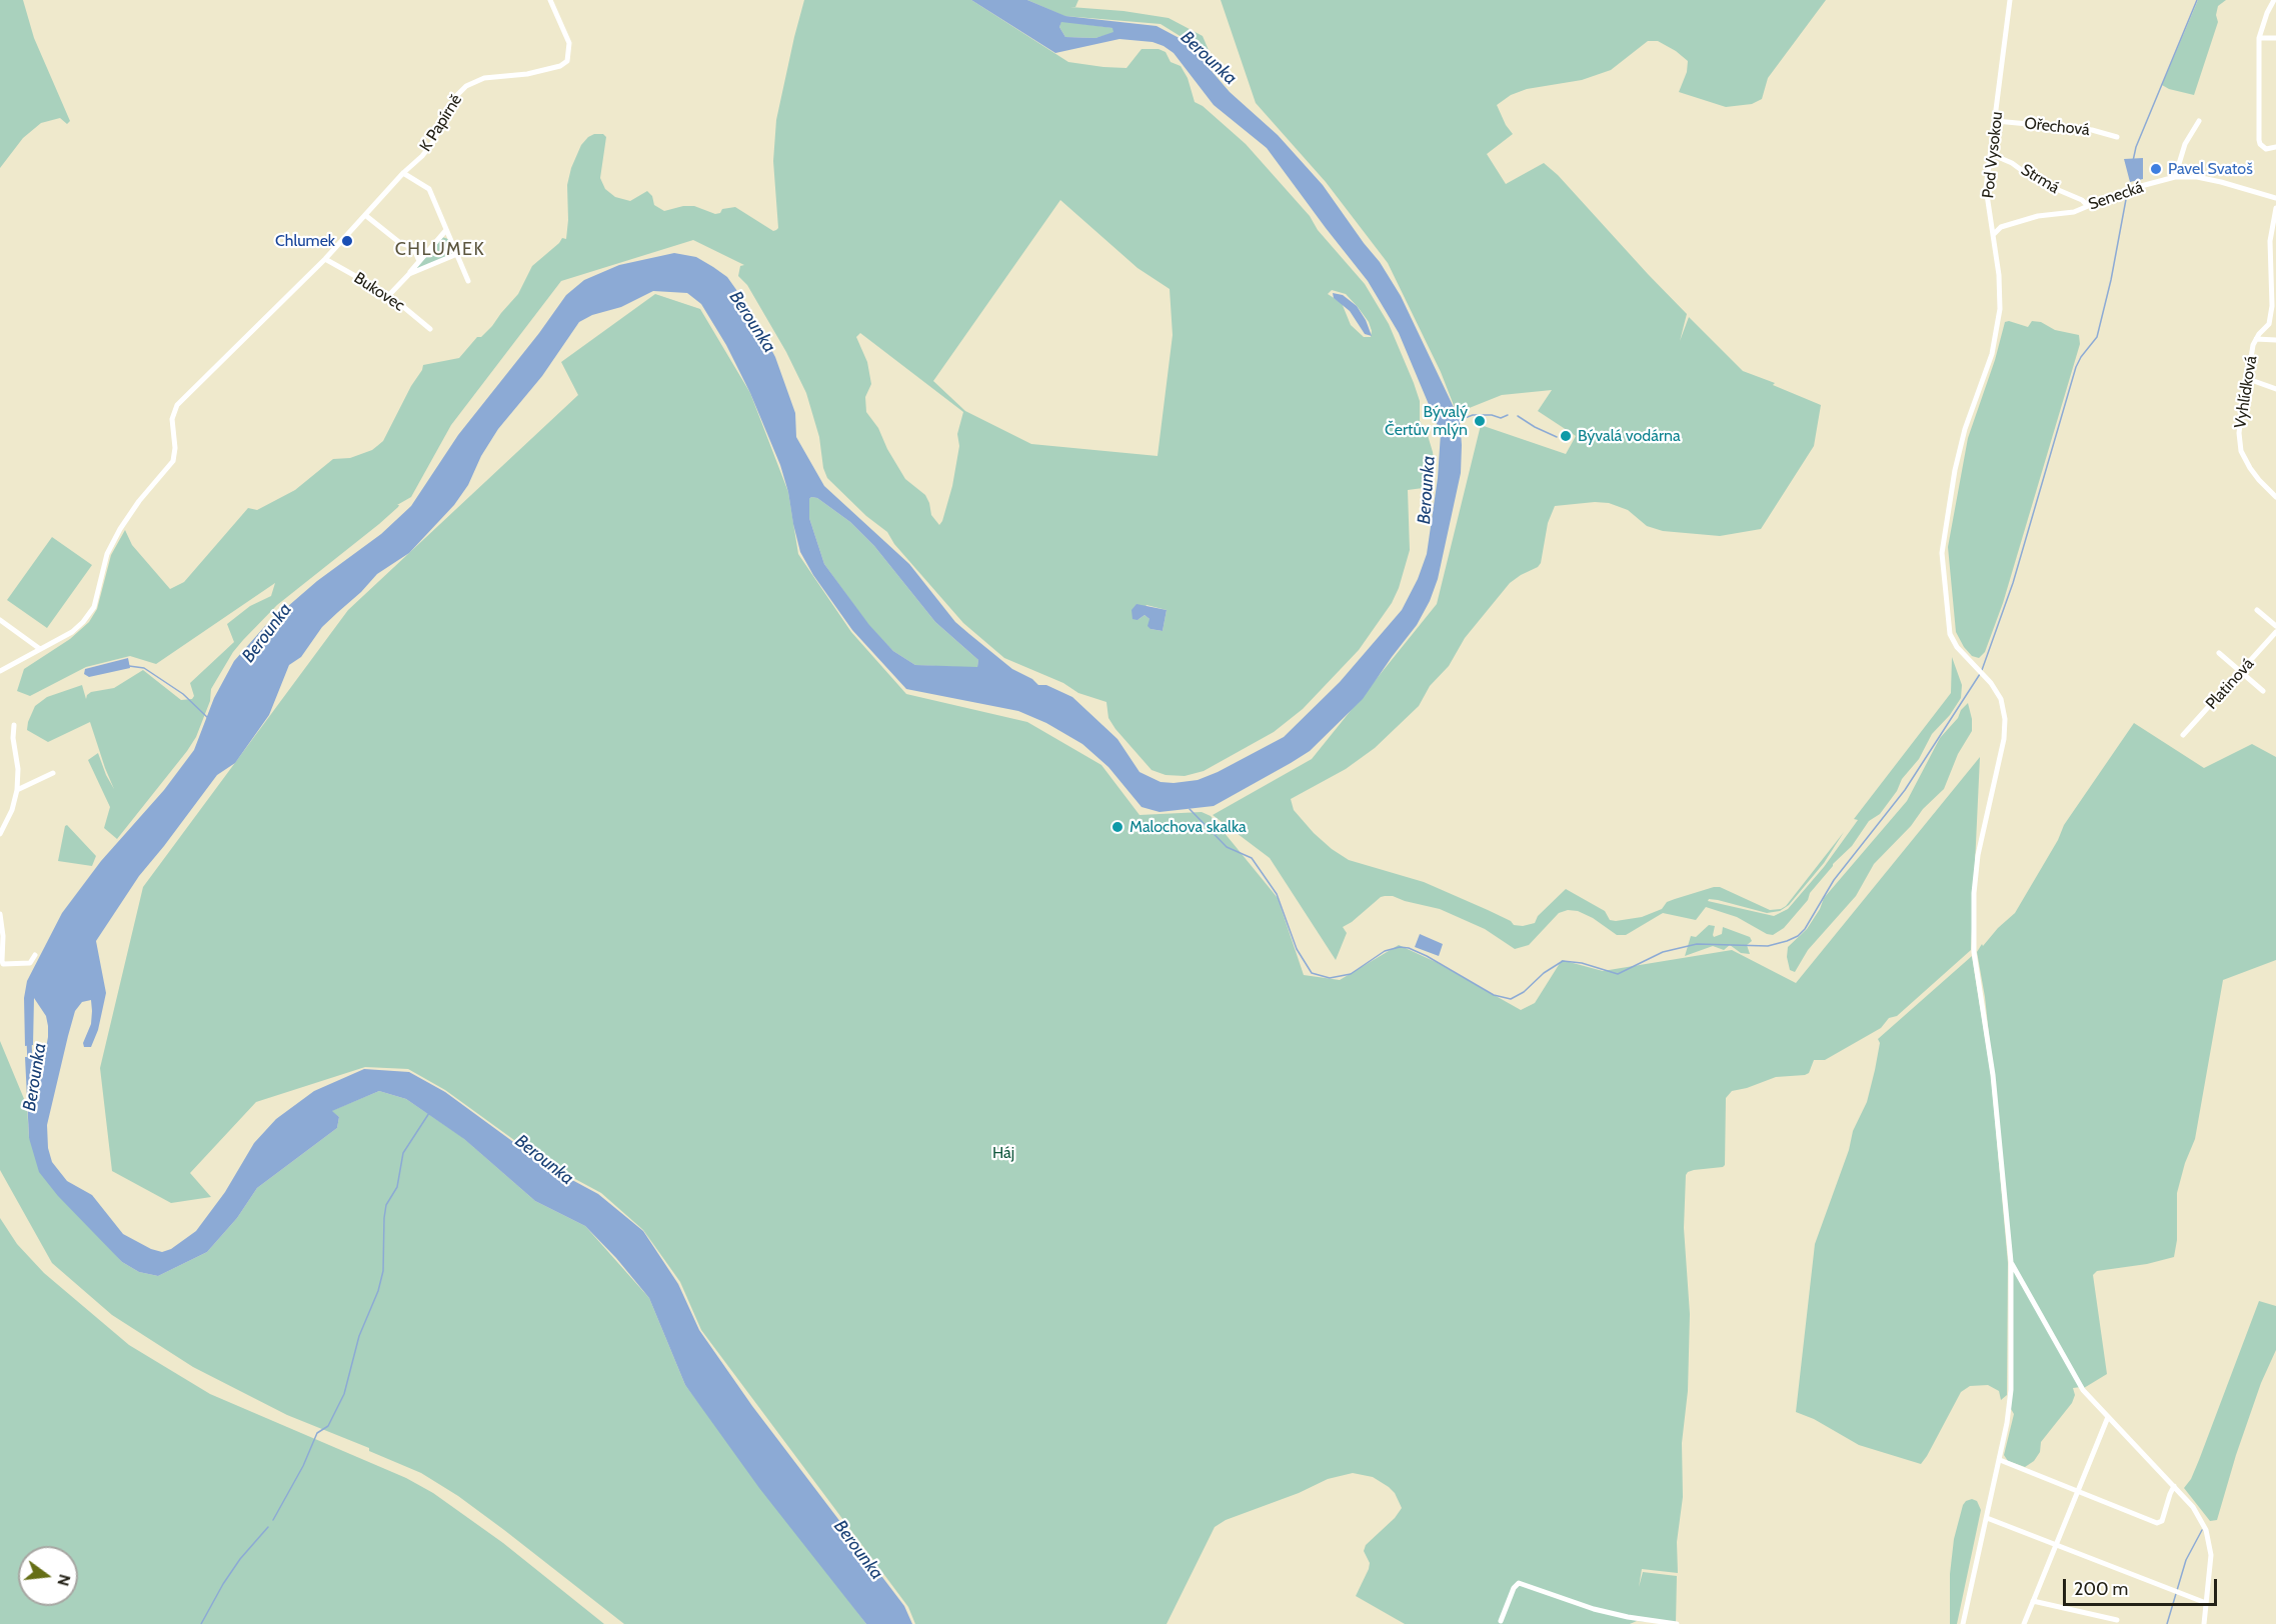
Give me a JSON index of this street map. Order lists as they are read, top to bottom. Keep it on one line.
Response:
{"streets":{"street":["K Papírně","Ořechová","Pod Vysokou","Strmá","Senecká","Bukovec","Vyhlídková","Platinová"]},"crossings":[["K Papírně","Bukovec"],["Ořechová","Pod Vysokou"],["Pod Vysokou","Strmá"],["Pod Vysokou","Senecká"],["Strmá","Senecká"]],"districts":["CHLUMEK"],"water":["Berounka"],"parks":["Háj"],"places":["Pavel Svatoš","Chlumek","Bývalý Čertův mlýn","Bývalá vodárna","Malochova skalka"],"scale_bar":"200 m","north":"right"}
